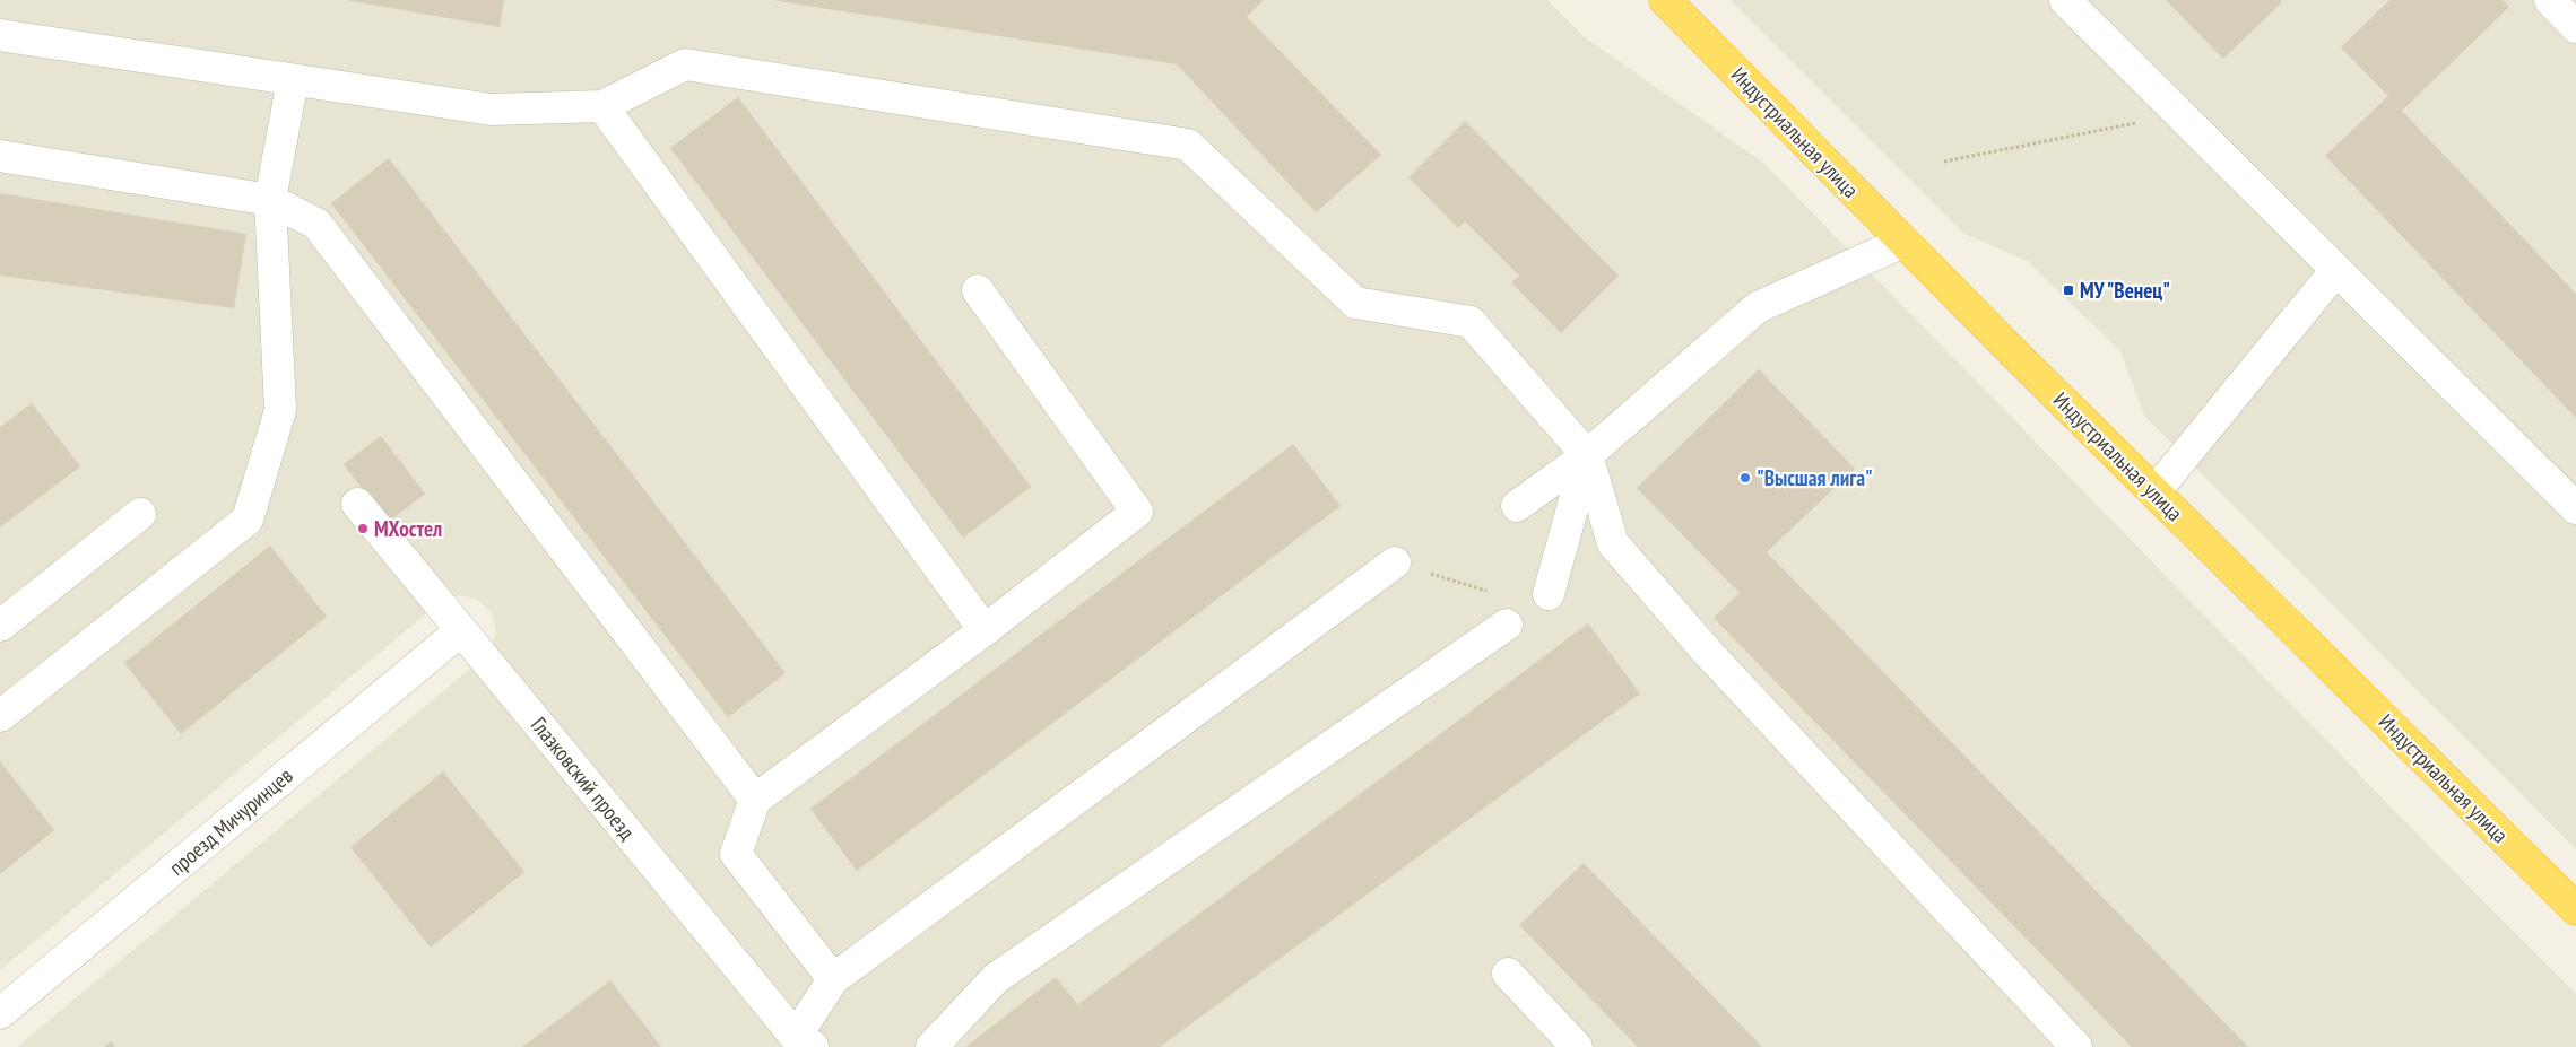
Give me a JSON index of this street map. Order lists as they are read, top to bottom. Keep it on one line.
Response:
{"streets":{"highway":["Индустриальная улица"],"street":["Глазковский проезд","проезд Мичуринцев"]},"crossings":[["Глазковский проезд","проезд Мичуринцев"]],"places":{"transit":["МУ \"Венец\""],"other":["\"Высшая лига\"","МХостел"]}}
